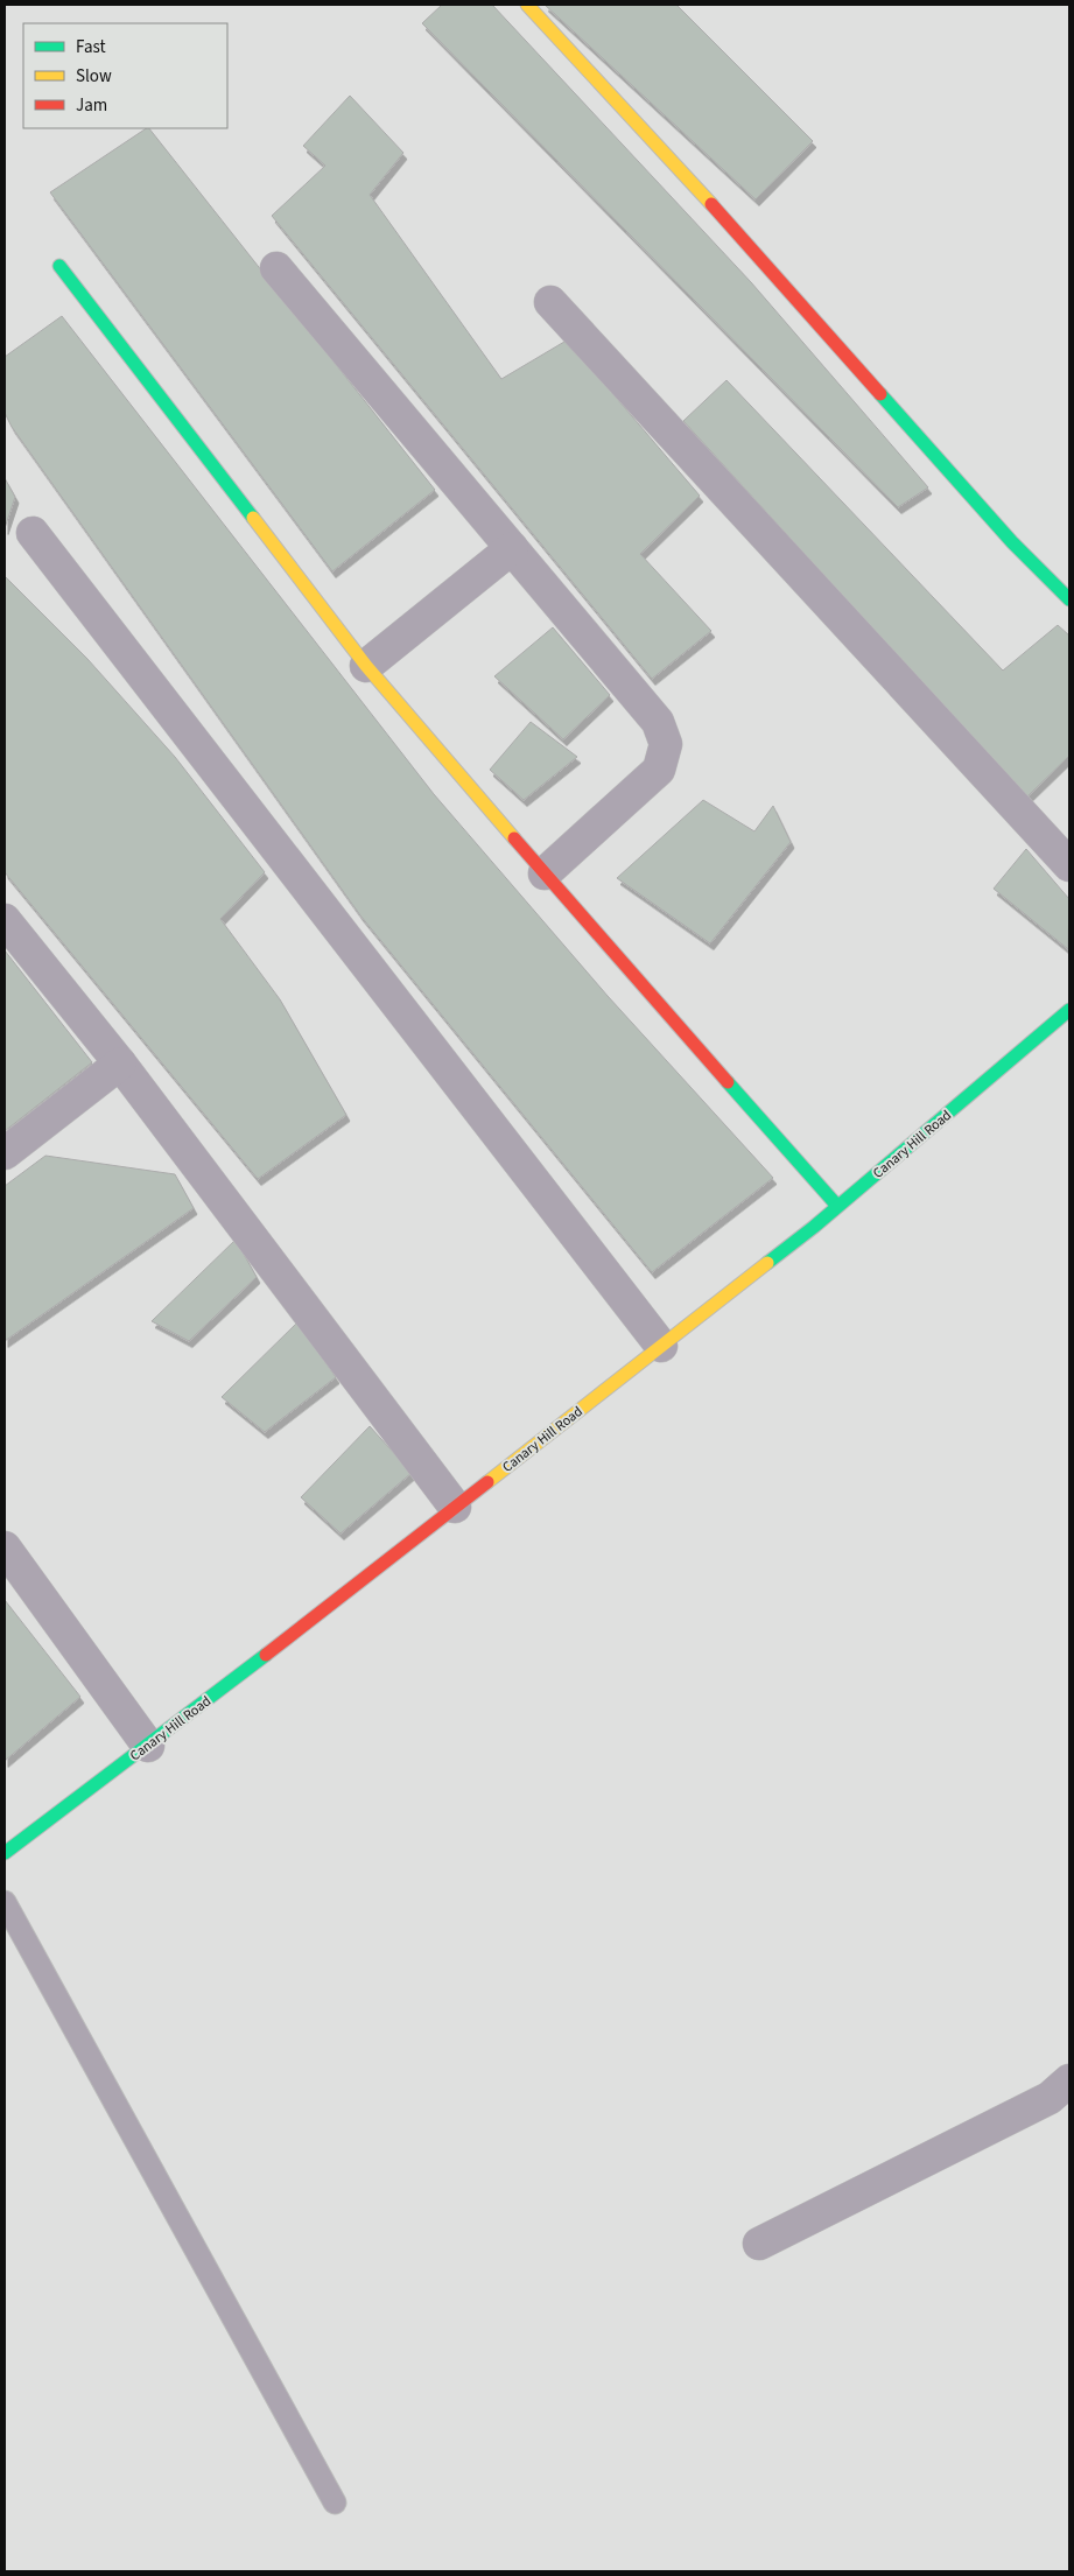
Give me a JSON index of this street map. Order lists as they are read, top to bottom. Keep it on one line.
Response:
{"streets":{"street":["Canary Hill Road"]},"legend":["Fast","Slow","Jam"]}
